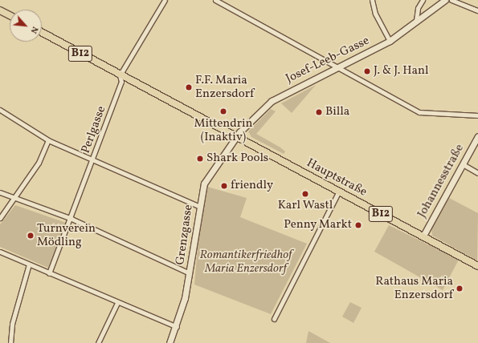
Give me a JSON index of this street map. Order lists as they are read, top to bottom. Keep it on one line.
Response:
{"streets":{"main road":["B12","Hauptstraße"],"street":["Josef-Leeb-Gasse","Perlgasse","Johannesstraße","Grenzgasse"]},"crossings":[["B12","Josef-Leeb-Gasse"],["B12","Perlgasse"],["B12","Hauptstraße"],["B12","Grenzgasse"],["Josef-Leeb-Gasse","Hauptstraße"],["Josef-Leeb-Gasse","Grenzgasse"],["Hauptstraße","Johannesstraße"],["Hauptstraße","Grenzgasse"]],"parks":["Romantikerfriedhof Maria Enzersdorf"],"places":["J. & J. Hanl","F.F. Maria Enzersdorf","Mittendrin (Inaktiv)","Billa","Shark Pools","friendly","Karl Wastl","Penny Markt","Turnverein Mödling","Rathaus Maria Enzersdorf"],"north":"bottom right"}
